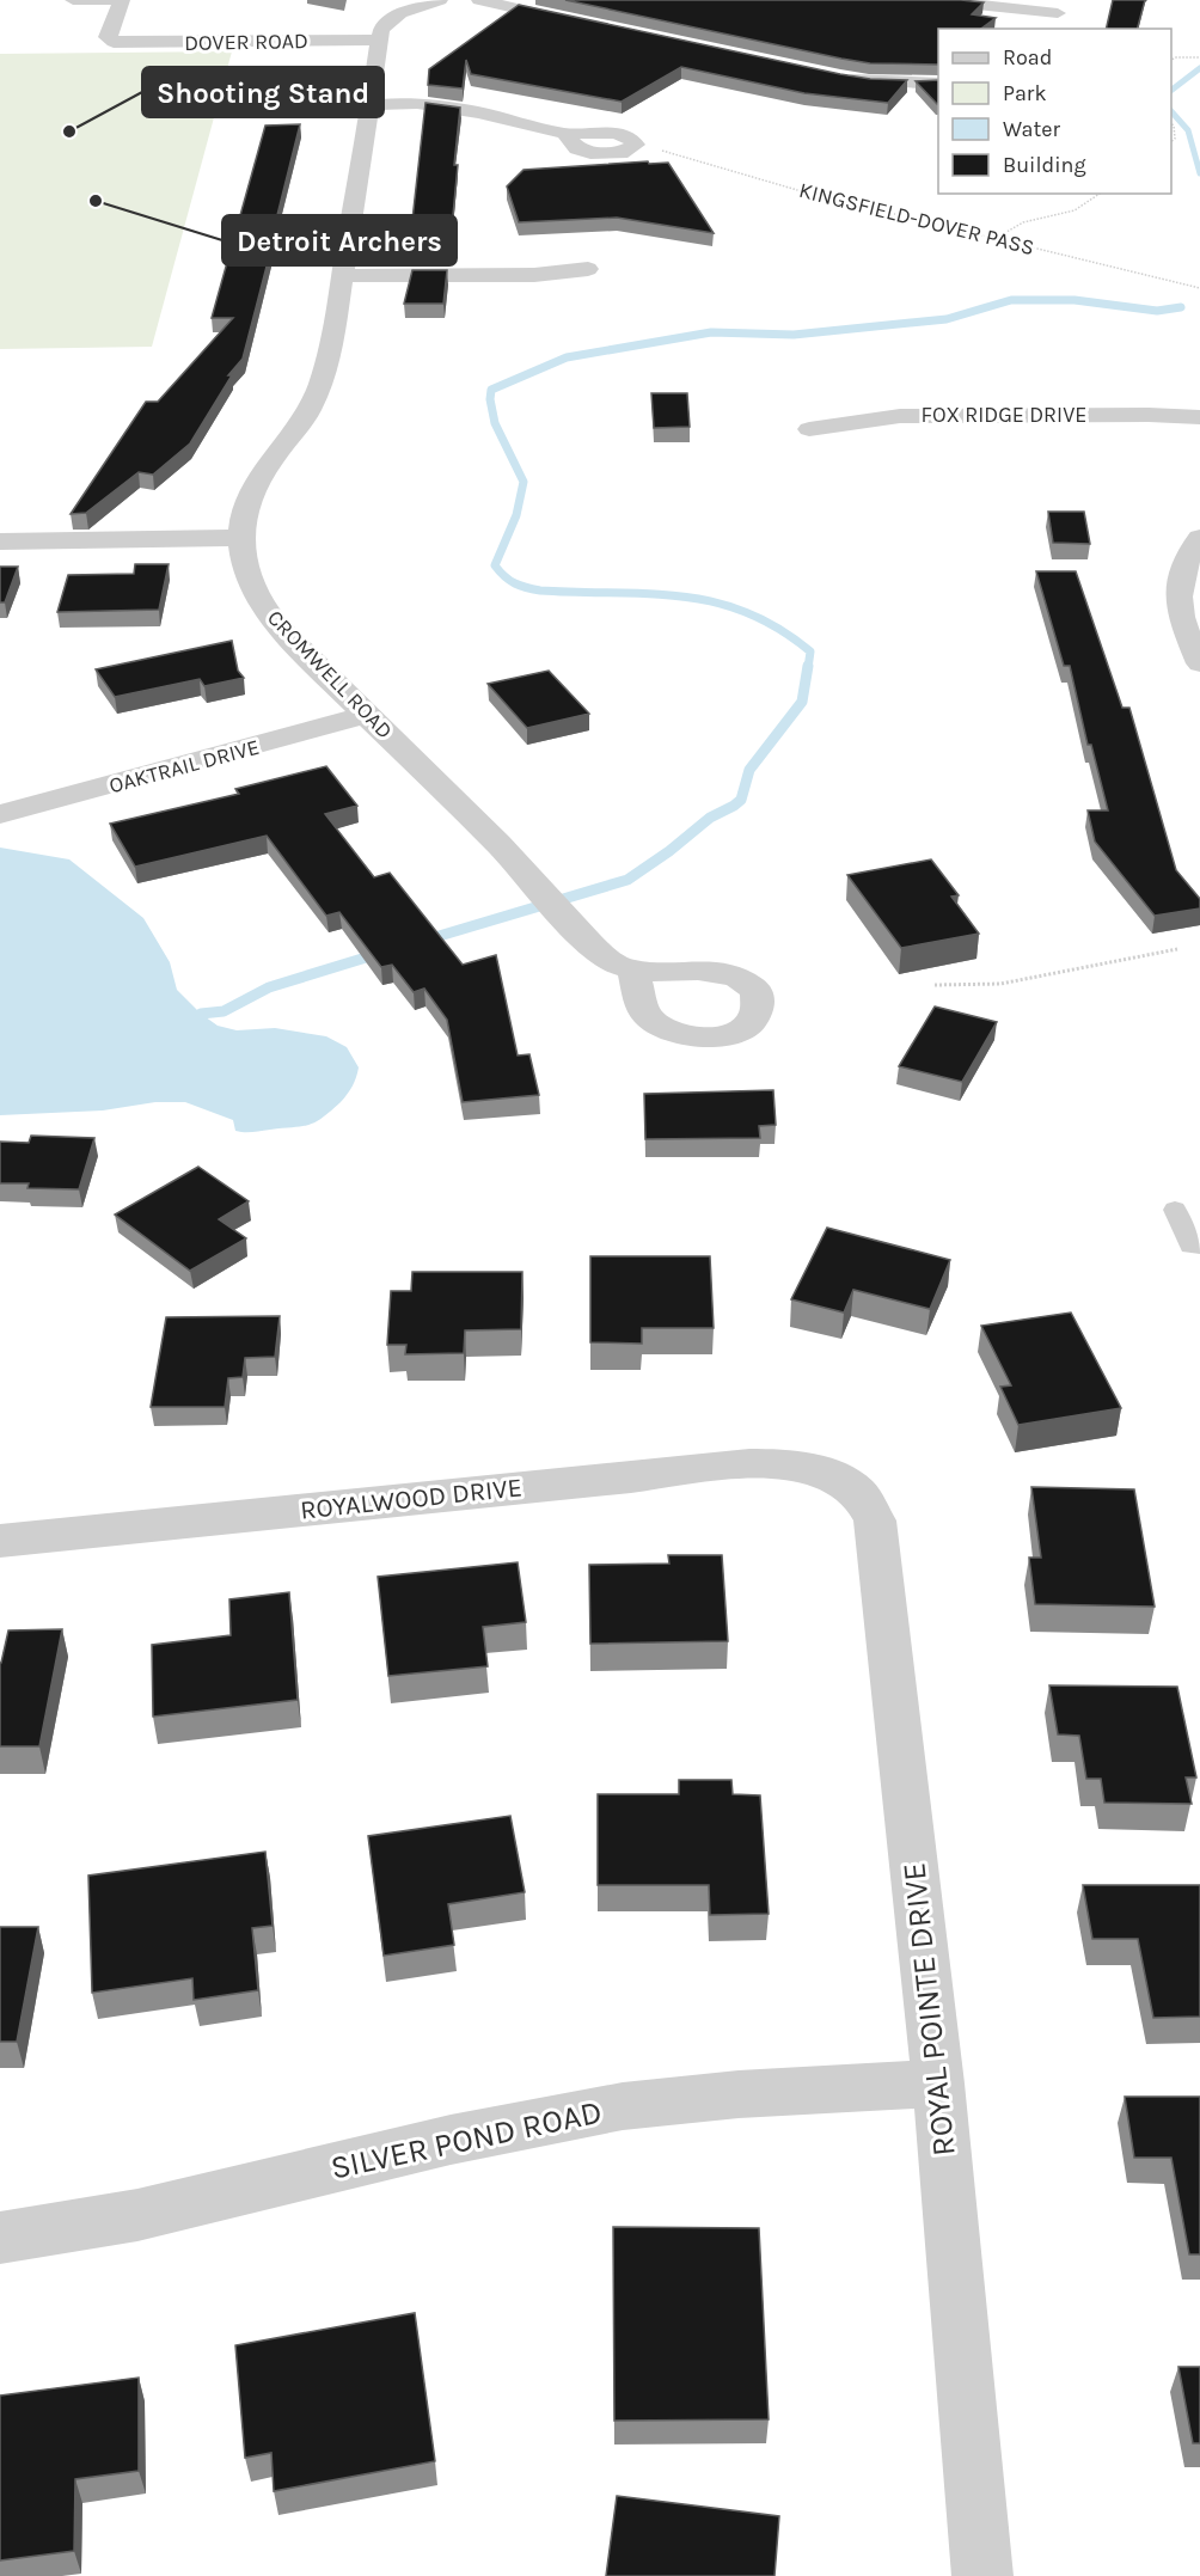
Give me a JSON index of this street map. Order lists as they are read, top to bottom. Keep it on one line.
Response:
{"streets":{"street":["DOVER ROAD","FOX RIDGE DRIVE","CROMWELL ROAD","OAKTRAIL DRIVE","ROYALWOOD DRIVE","ROYAL POINTE DRIVE","SILVER POND ROAD"],"path":["KINGSFIELD-DOVER PASS"]},"crossings":[["DOVER ROAD","CROMWELL ROAD"],["CROMWELL ROAD","OAKTRAIL DRIVE"],["ROYALWOOD DRIVE","ROYAL POINTE DRIVE"],["ROYAL POINTE DRIVE","SILVER POND ROAD"]],"places":["Shooting Stand","Detroit Archers"],"legend":["Road","Park","Water","Building"]}
